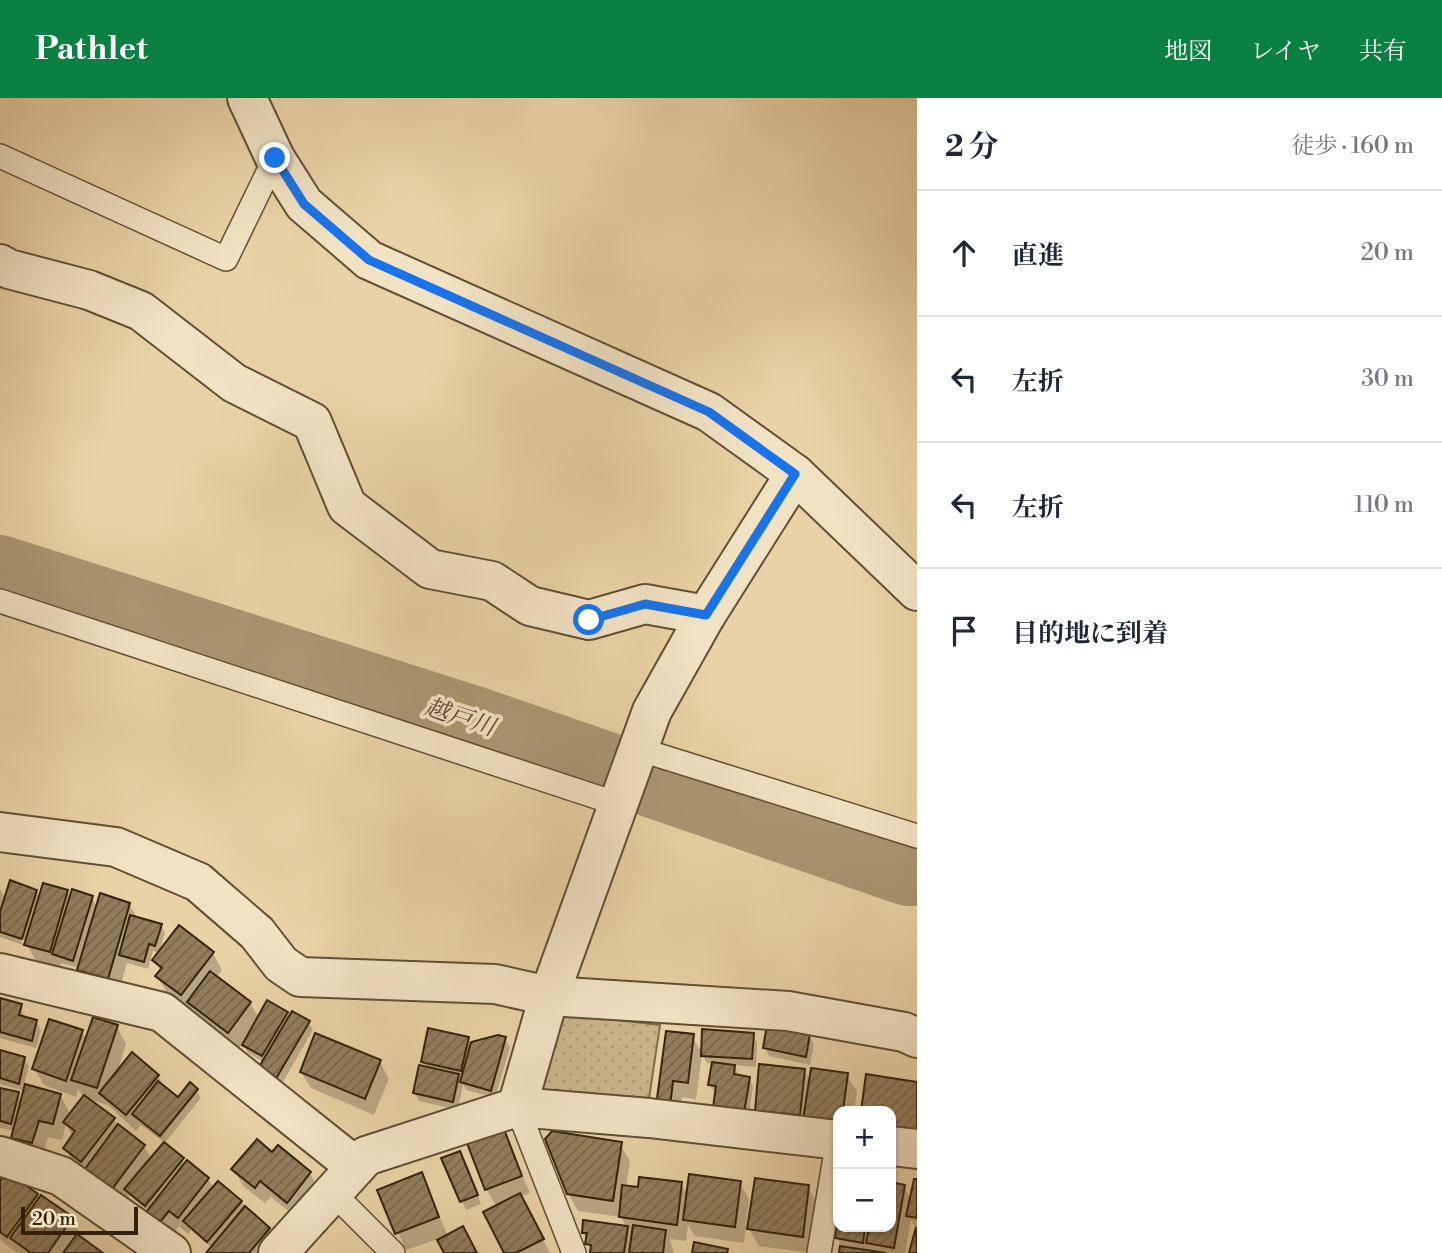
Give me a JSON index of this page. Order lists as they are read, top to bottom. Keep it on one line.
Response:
{"water":["越戸川"],"scale_bar":"20 m","page":{"header":"Pathlet","nav":["地図","レイヤ","共有"],"heading":["2 分","徒歩 · 160 m"],"list":[["直進","20 m"],["左折","30 m"],["左折","110 m"],"目的地に到着"],"map_buttons":["+","−"],"scale":"20 m"}}
